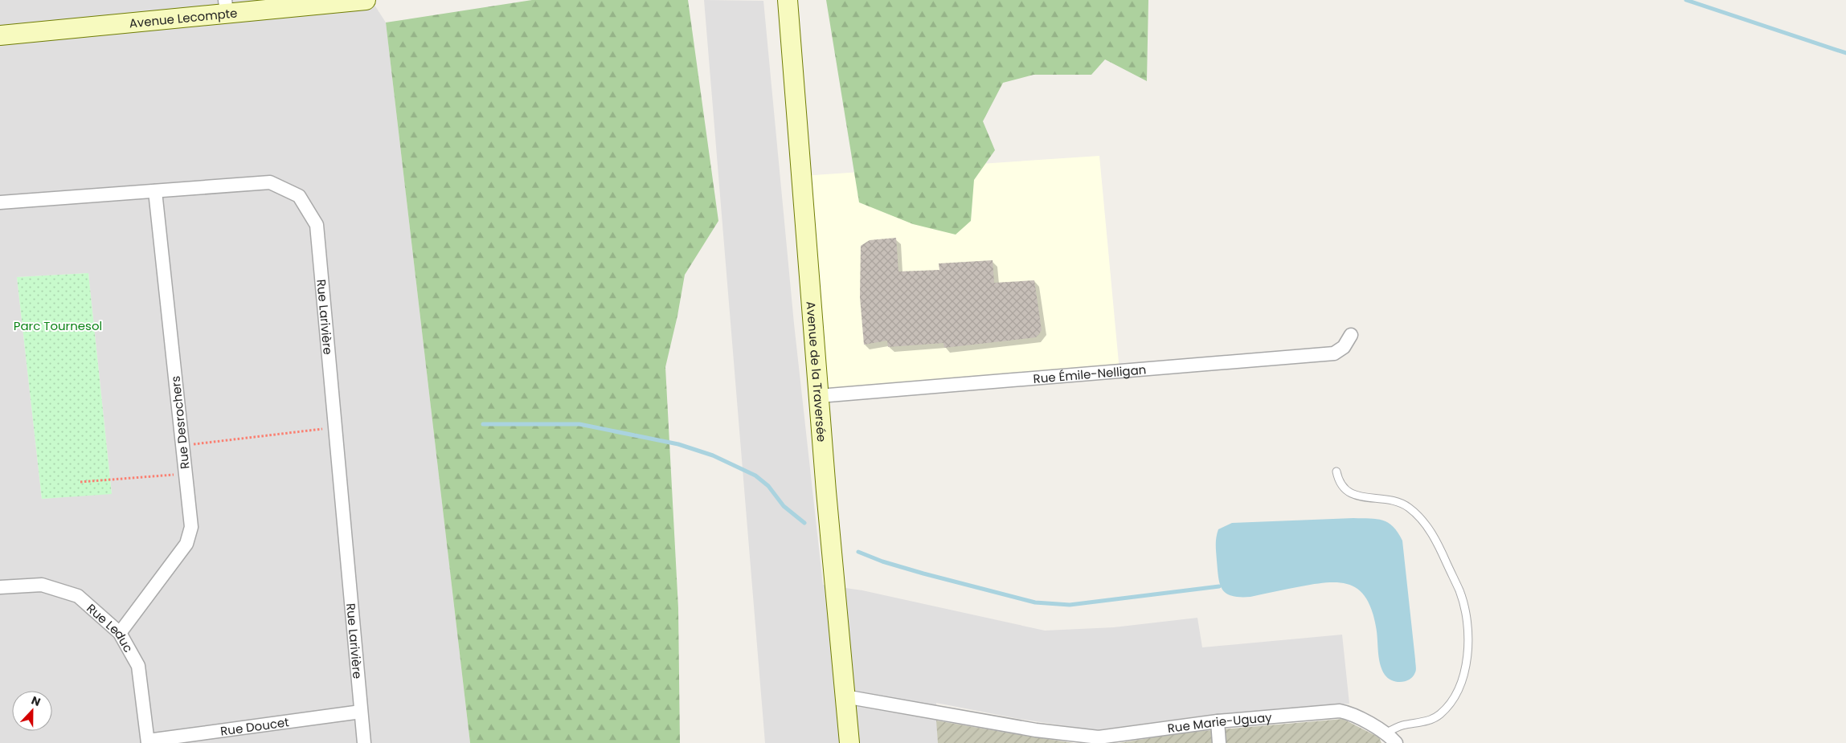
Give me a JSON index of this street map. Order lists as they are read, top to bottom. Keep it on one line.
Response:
{"streets":{"street":["Avenue Lecompte","Rue Larivière","Avenue de la Traversée","Rue Émile-Nelligan","Rue Desrochers","Rue Leduc","Rue Marie-Uguay","Rue Doucet"]},"crossings":[["Rue Larivière","Rue Desrochers"],["Rue Larivière","Rue Doucet"],["Avenue de la Traversée","Rue Émile-Nelligan"],["Avenue de la Traversée","Rue Marie-Uguay"],["Rue Desrochers","Rue Leduc"],["Rue Leduc","Rue Doucet"]],"parks":["Parc Tournesol"],"north":"top"}
